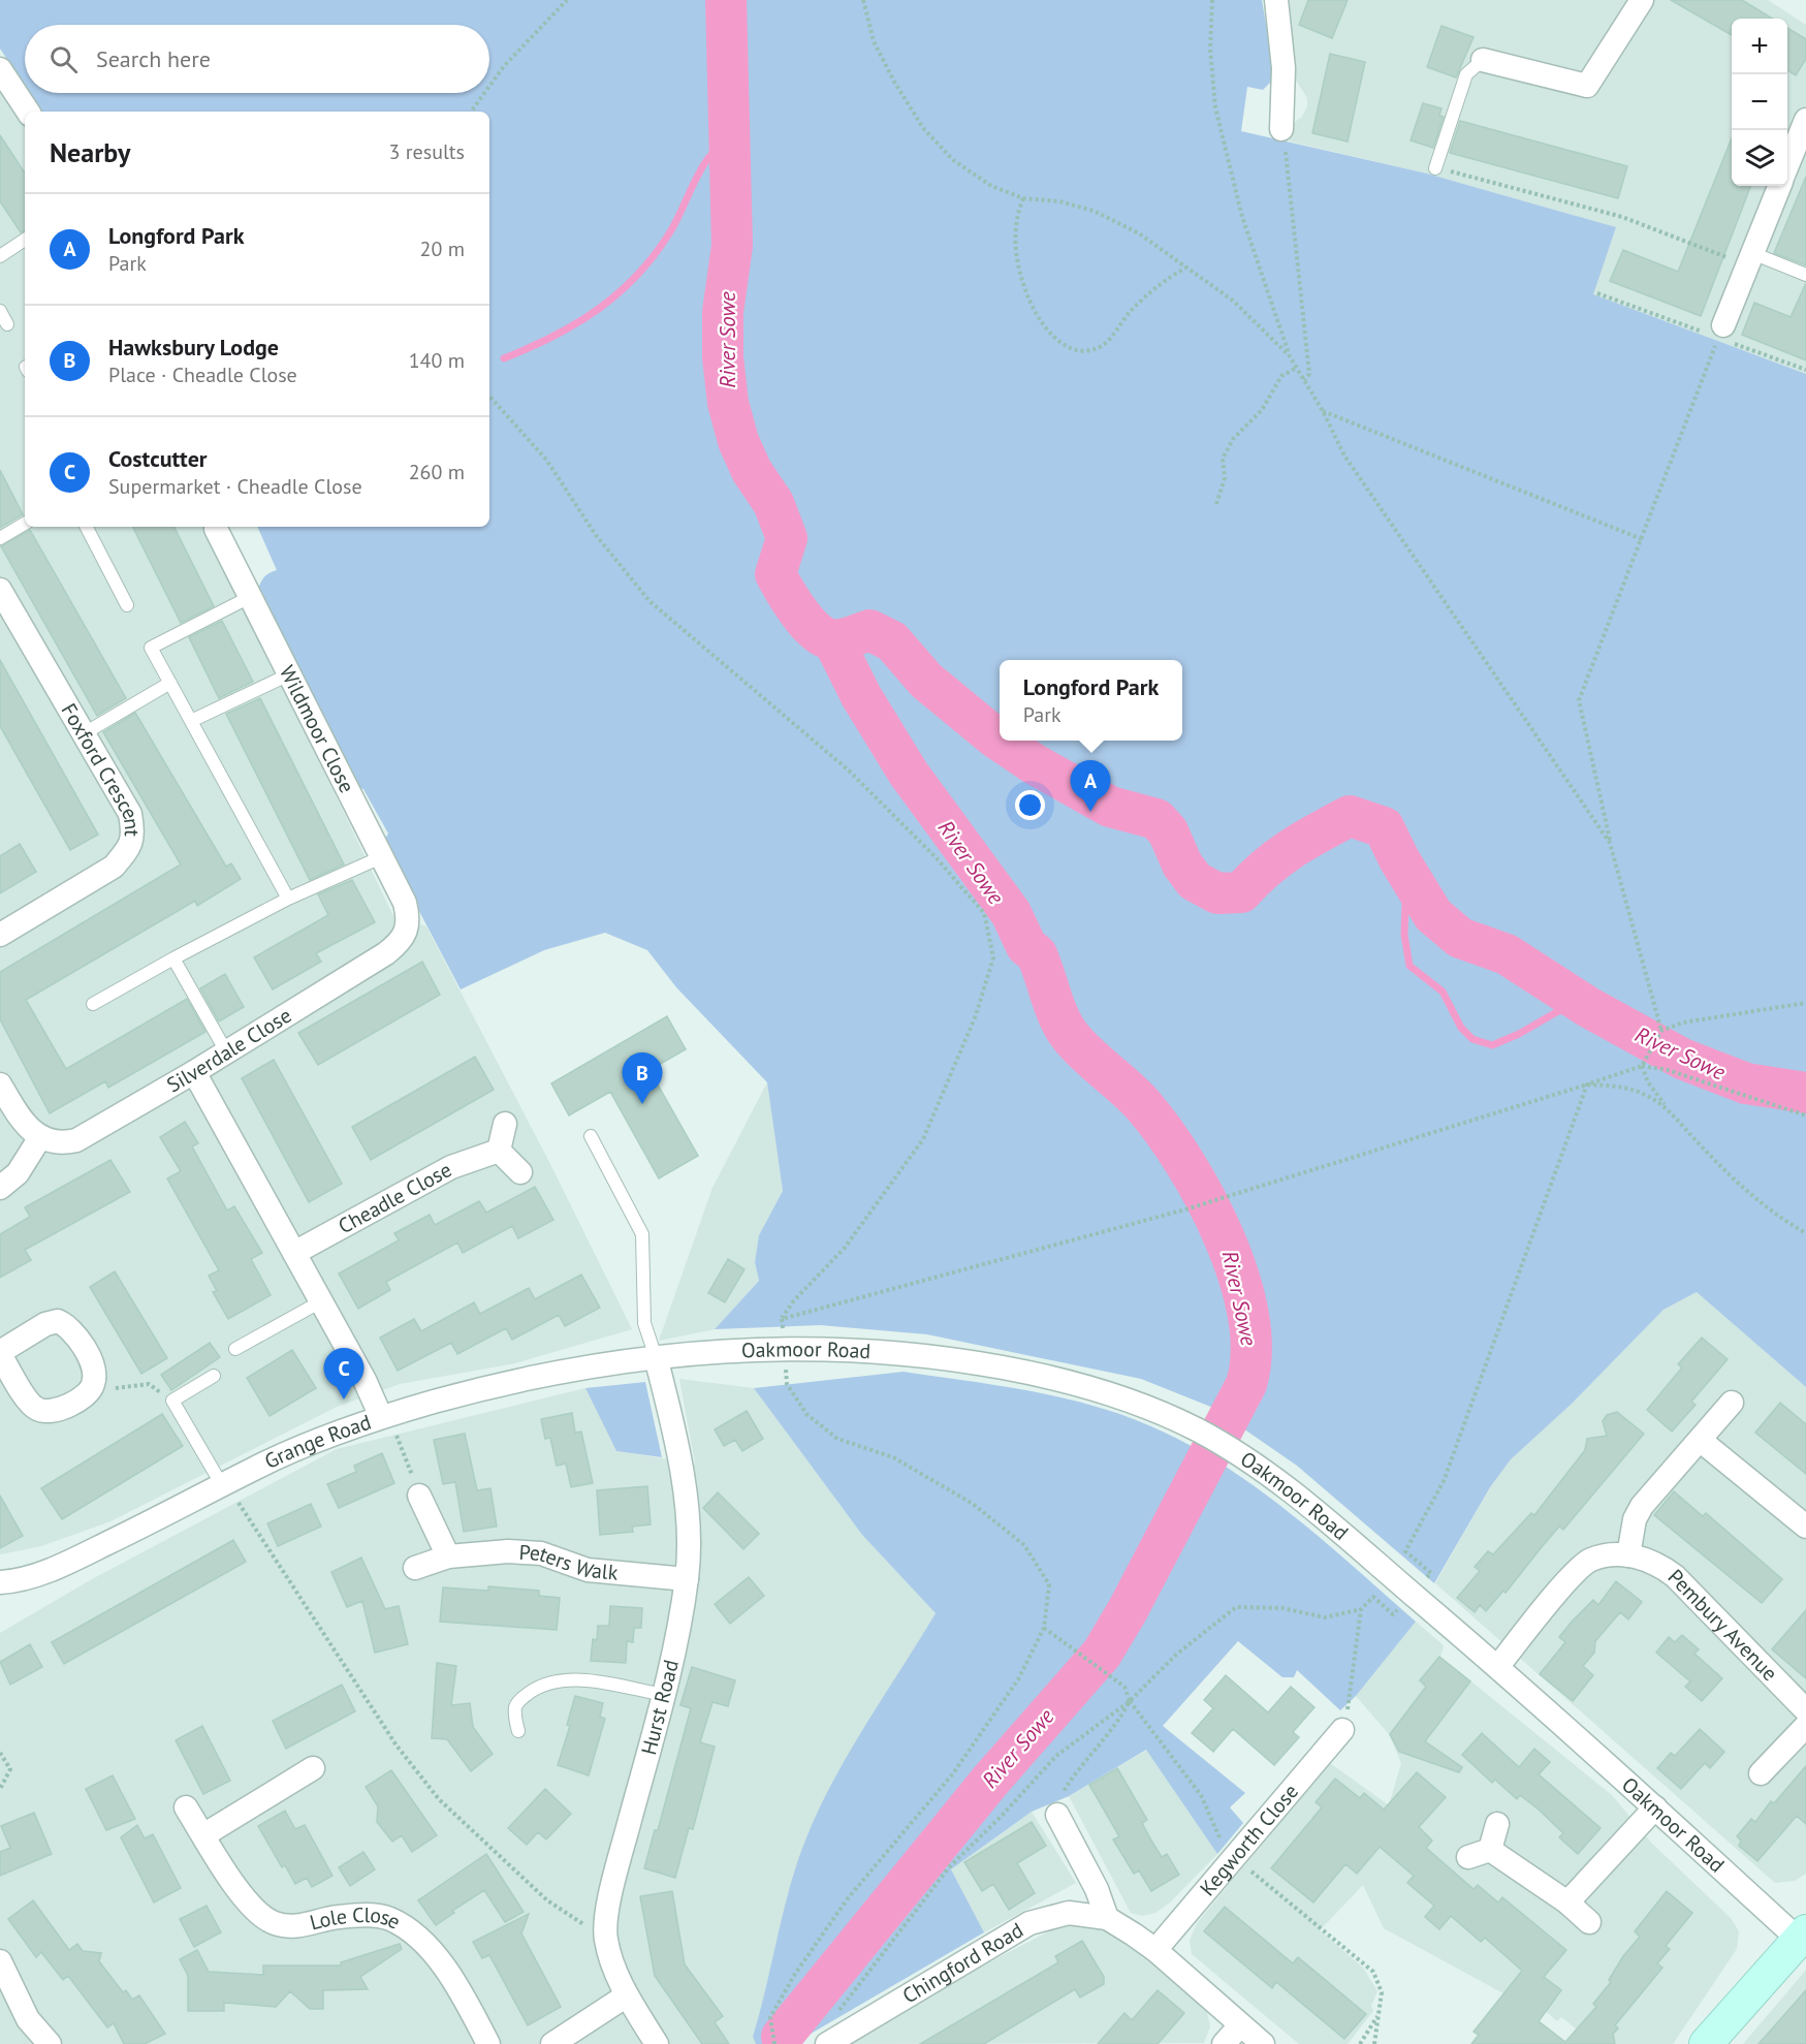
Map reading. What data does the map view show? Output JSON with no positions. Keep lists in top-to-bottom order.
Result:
{
  "streets": {
    "street": [
      "Wildmoor Close",
      "Foxford Crescent",
      "Silverdale Close",
      "Cheadle Close",
      "Oakmoor Road",
      "Grange Road",
      "Peters Walk",
      "Pembury Avenue",
      "Hurst Road",
      "Kegworth Close",
      "Lole Close",
      "Chingford Road"
    ]
  },
  "crossings": [
    ["Wildmoor Close", "Silverdale Close"],
    ["Oakmoor Road", "Grange Road"],
    ["Oakmoor Road", "Pembury Avenue"],
    ["Oakmoor Road", "Hurst Road"],
    ["Grange Road", "Hurst Road"],
    ["Peters Walk", "Hurst Road"],
    ["Kegworth Close", "Chingford Road"]
  ],
  "water": ["River Sowe"],
  "page": {
    "map_buttons": ["+", "−"],
    "search": "Search here",
    "heading": ["Nearby", "3 results"],
    "list": [
      {
        "mark": "A",
        "name": "Longford Park",
        "note": "Park",
        "value": "20 m"
      },
      {
        "mark": "B",
        "name": "Hawksbury Lodge",
        "note": "Place · Cheadle Close",
        "value": "140 m"
      },
      {
        "mark": "C",
        "name": "Costcutter",
        "note": "Supermarket · Cheadle Close",
        "value": "260 m"
      }
    ],
    "popup": ["Longford Park", "Park"],
    "pins": ["A", "B", "C"]
  }
}
